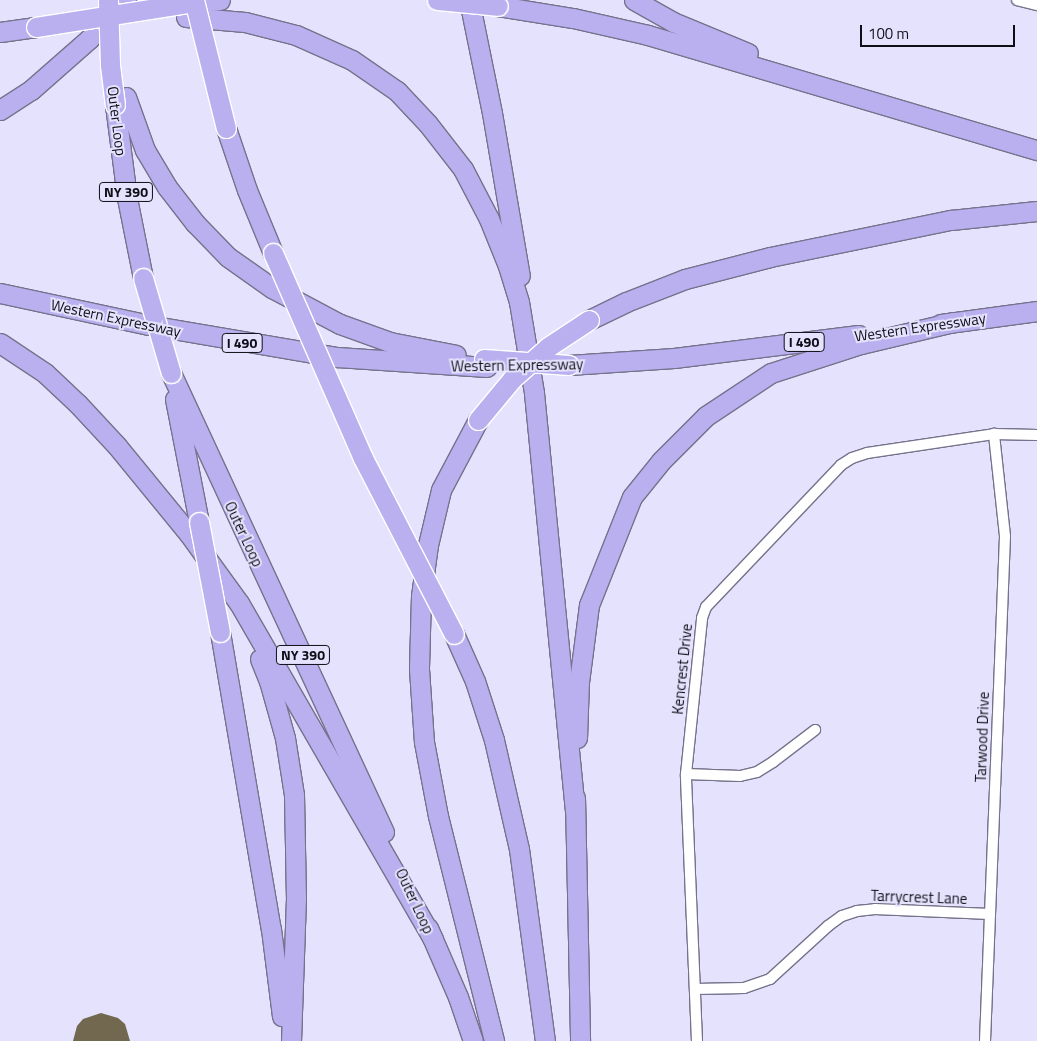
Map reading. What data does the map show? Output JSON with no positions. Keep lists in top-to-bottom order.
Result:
{
  "streets": {
    "highway": [
      "Outer Loop",
      "NY 390",
      "Western Expressway",
      "I 490"
    ],
    "street": ["Kencrest Drive", "Tarwood Drive", "Tarrycrest Lane"]
  },
  "crossings": [
    ["Kencrest Drive", "Tarwood Drive"],
    ["Kencrest Drive", "Tarrycrest Lane"],
    ["Tarwood Drive", "Tarrycrest Lane"]
  ],
  "scale_bar": "100 m"
}
